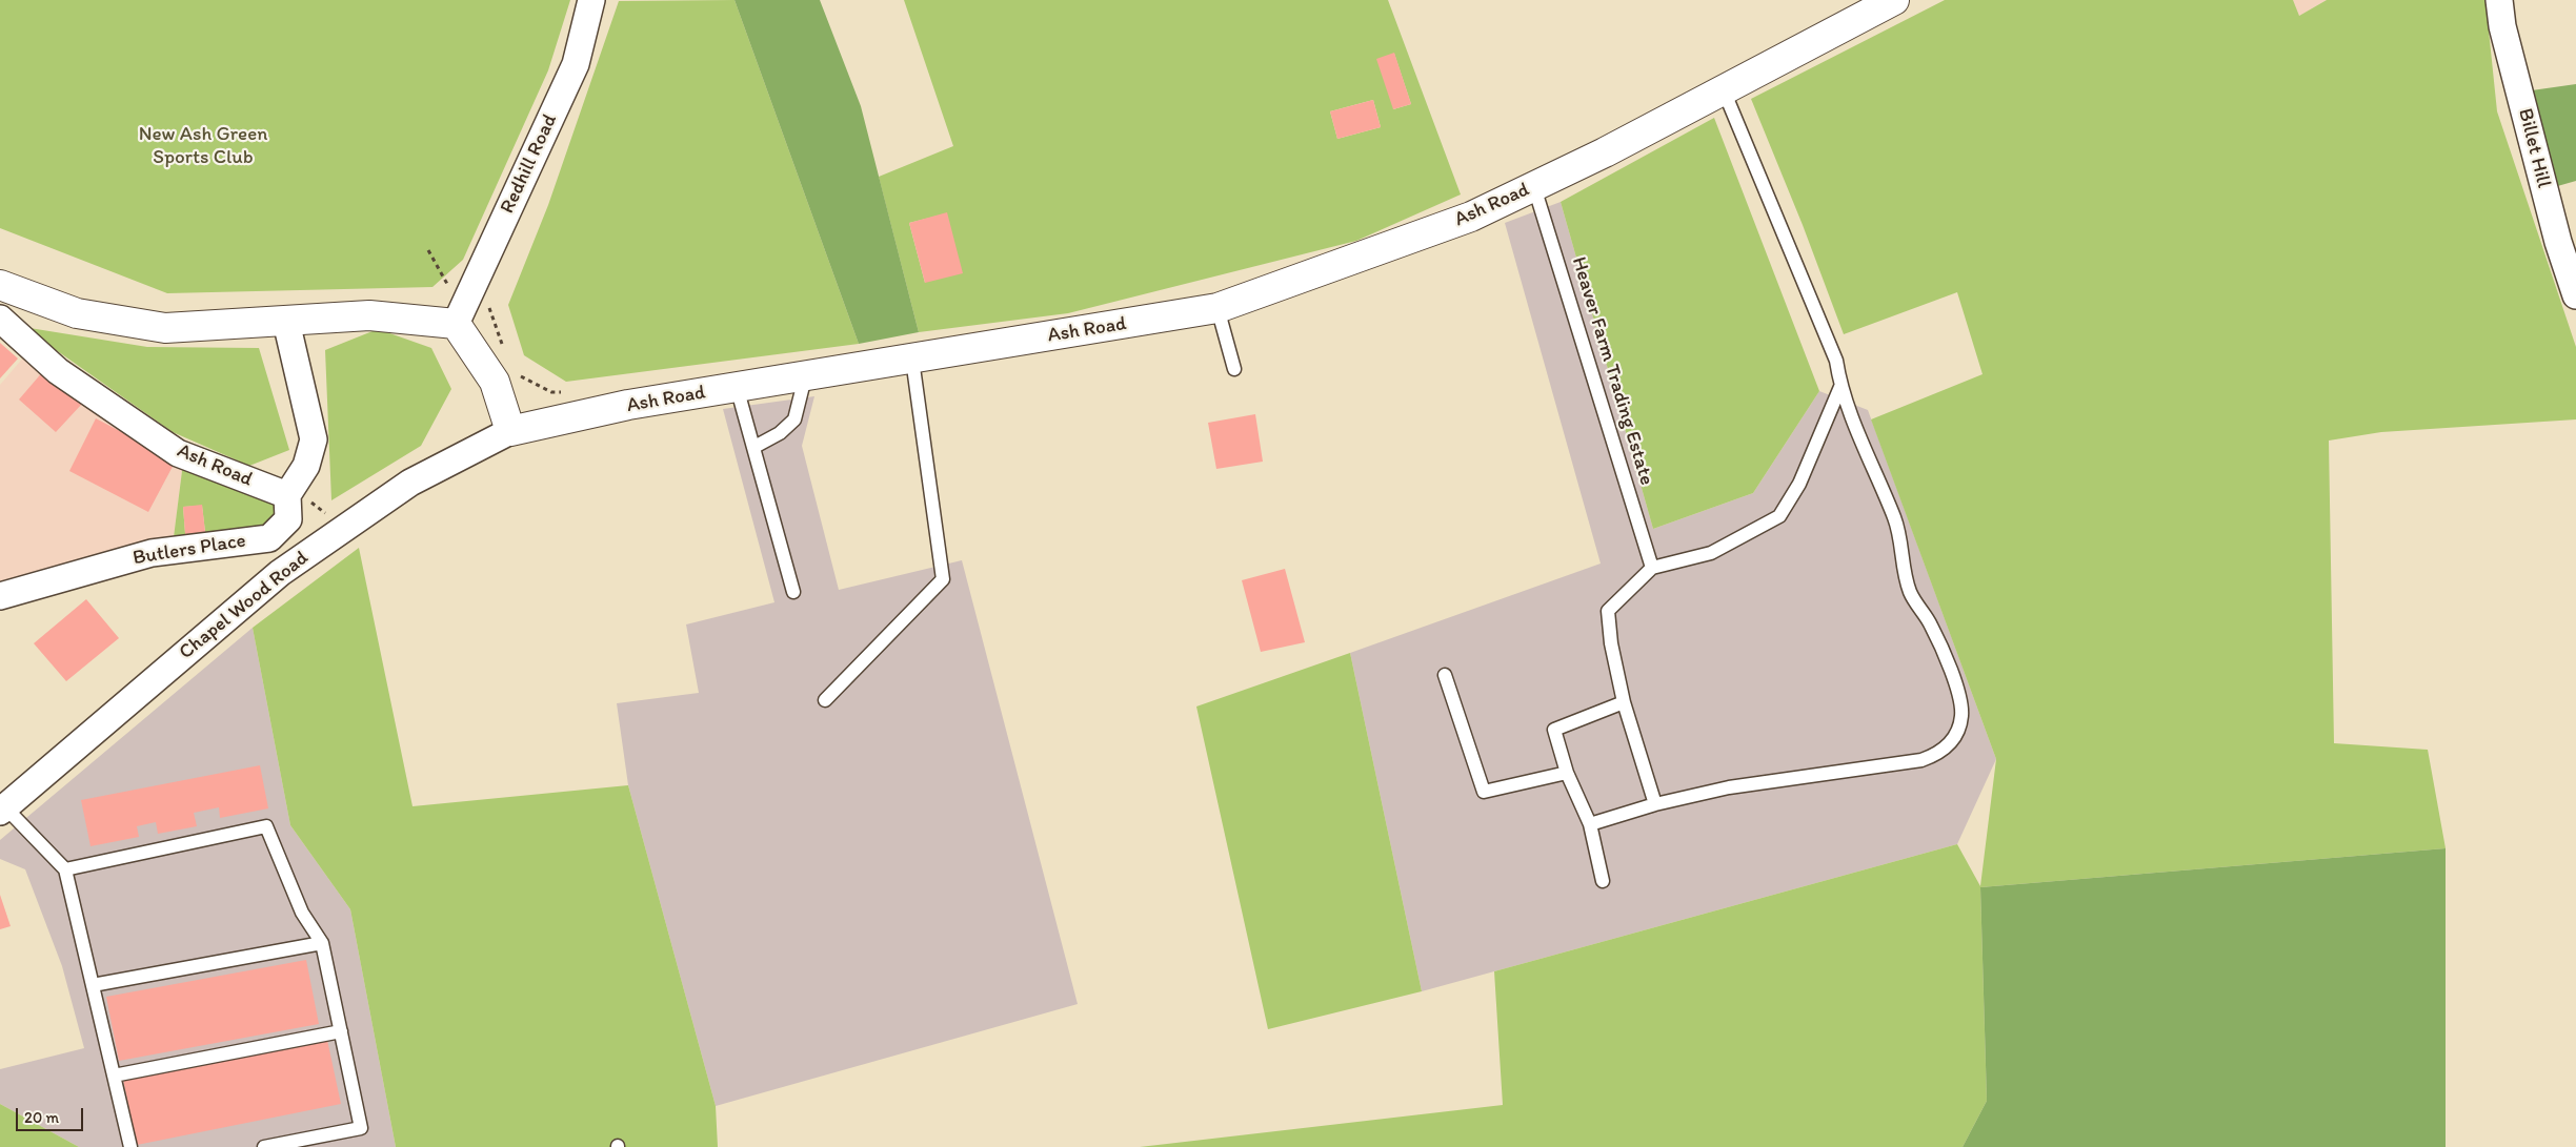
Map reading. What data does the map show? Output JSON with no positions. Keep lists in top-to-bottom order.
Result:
{
  "streets": {
    "street": [
      "Billet Hill",
      "Redhill Road",
      "Ash Road",
      "Butlers Place",
      "Chapel Wood Road"
    ],
    "lane": ["Heaver Farm Trading Estate"]
  },
  "crossings": [
    ["Ash Road", "Heaver Farm Trading Estate"],
    ["Ash Road", "Butlers Place"],
    ["Ash Road", "Chapel Wood Road"]
  ],
  "parks": ["New Ash Green Sports Club"],
  "scale_bar": "20 m"
}
